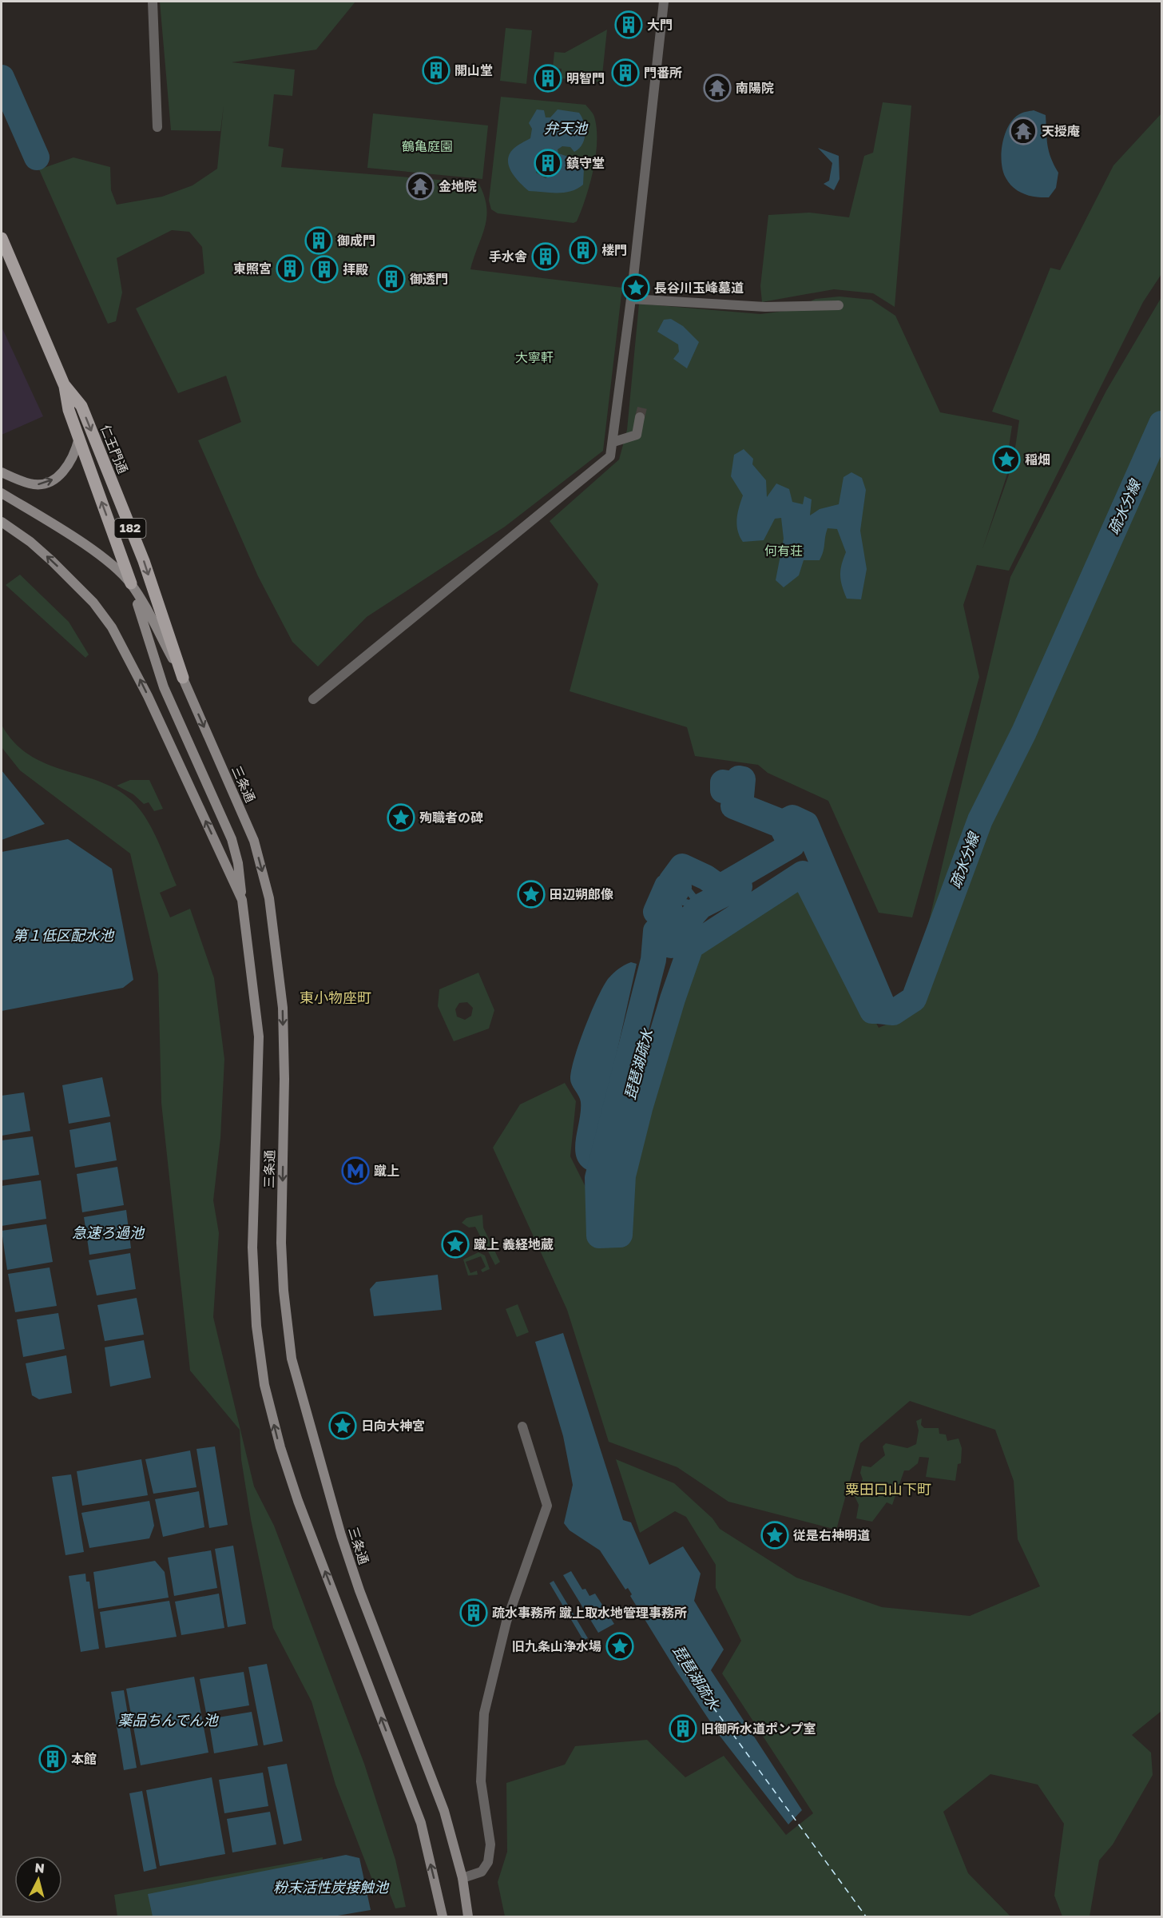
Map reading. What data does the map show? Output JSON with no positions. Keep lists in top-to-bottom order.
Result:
{
  "streets": {
    "main road": ["仁王門通", "182", "三条通"]
  },
  "crossings": [
    ["仁王門通", "182"],
    ["仁王門通", "三条通"],
    ["182", "三条通"]
  ],
  "districts": ["東小物座町", "粟田口山下町"],
  "water": [
    "弁天池",
    "疏水分線",
    "第１低区配水池",
    "琵琶湖疏水",
    "急速ろ過池",
    "薬品ちんでん池",
    "粉末活性炭接触池"
  ],
  "parks": ["鶴亀庭園", "大寧軒", "何有荘"],
  "places": {
    "building": [
      "大門",
      "開山堂",
      "門番所",
      "明智門",
      "鎮守堂",
      "御成門",
      "楼門",
      "手水舎",
      "東照宮",
      "拝殿",
      "御透門",
      "疏水事務所 蹴上取水地管理事務所",
      "旧御所水道ポンプ室",
      "本館"
    ],
    "temple": ["南陽院", "天授庵", "金地院"],
    "place": [
      "長谷川玉峰墓道",
      "稲畑",
      "殉職者の碑",
      "田辺朔郎像",
      "蹴上 義経地蔵",
      "日向大神宮",
      "従是右神明道",
      "旧九条山浄水場"
    ],
    "metro station": ["蹴上"]
  },
  "north": "top"
}
